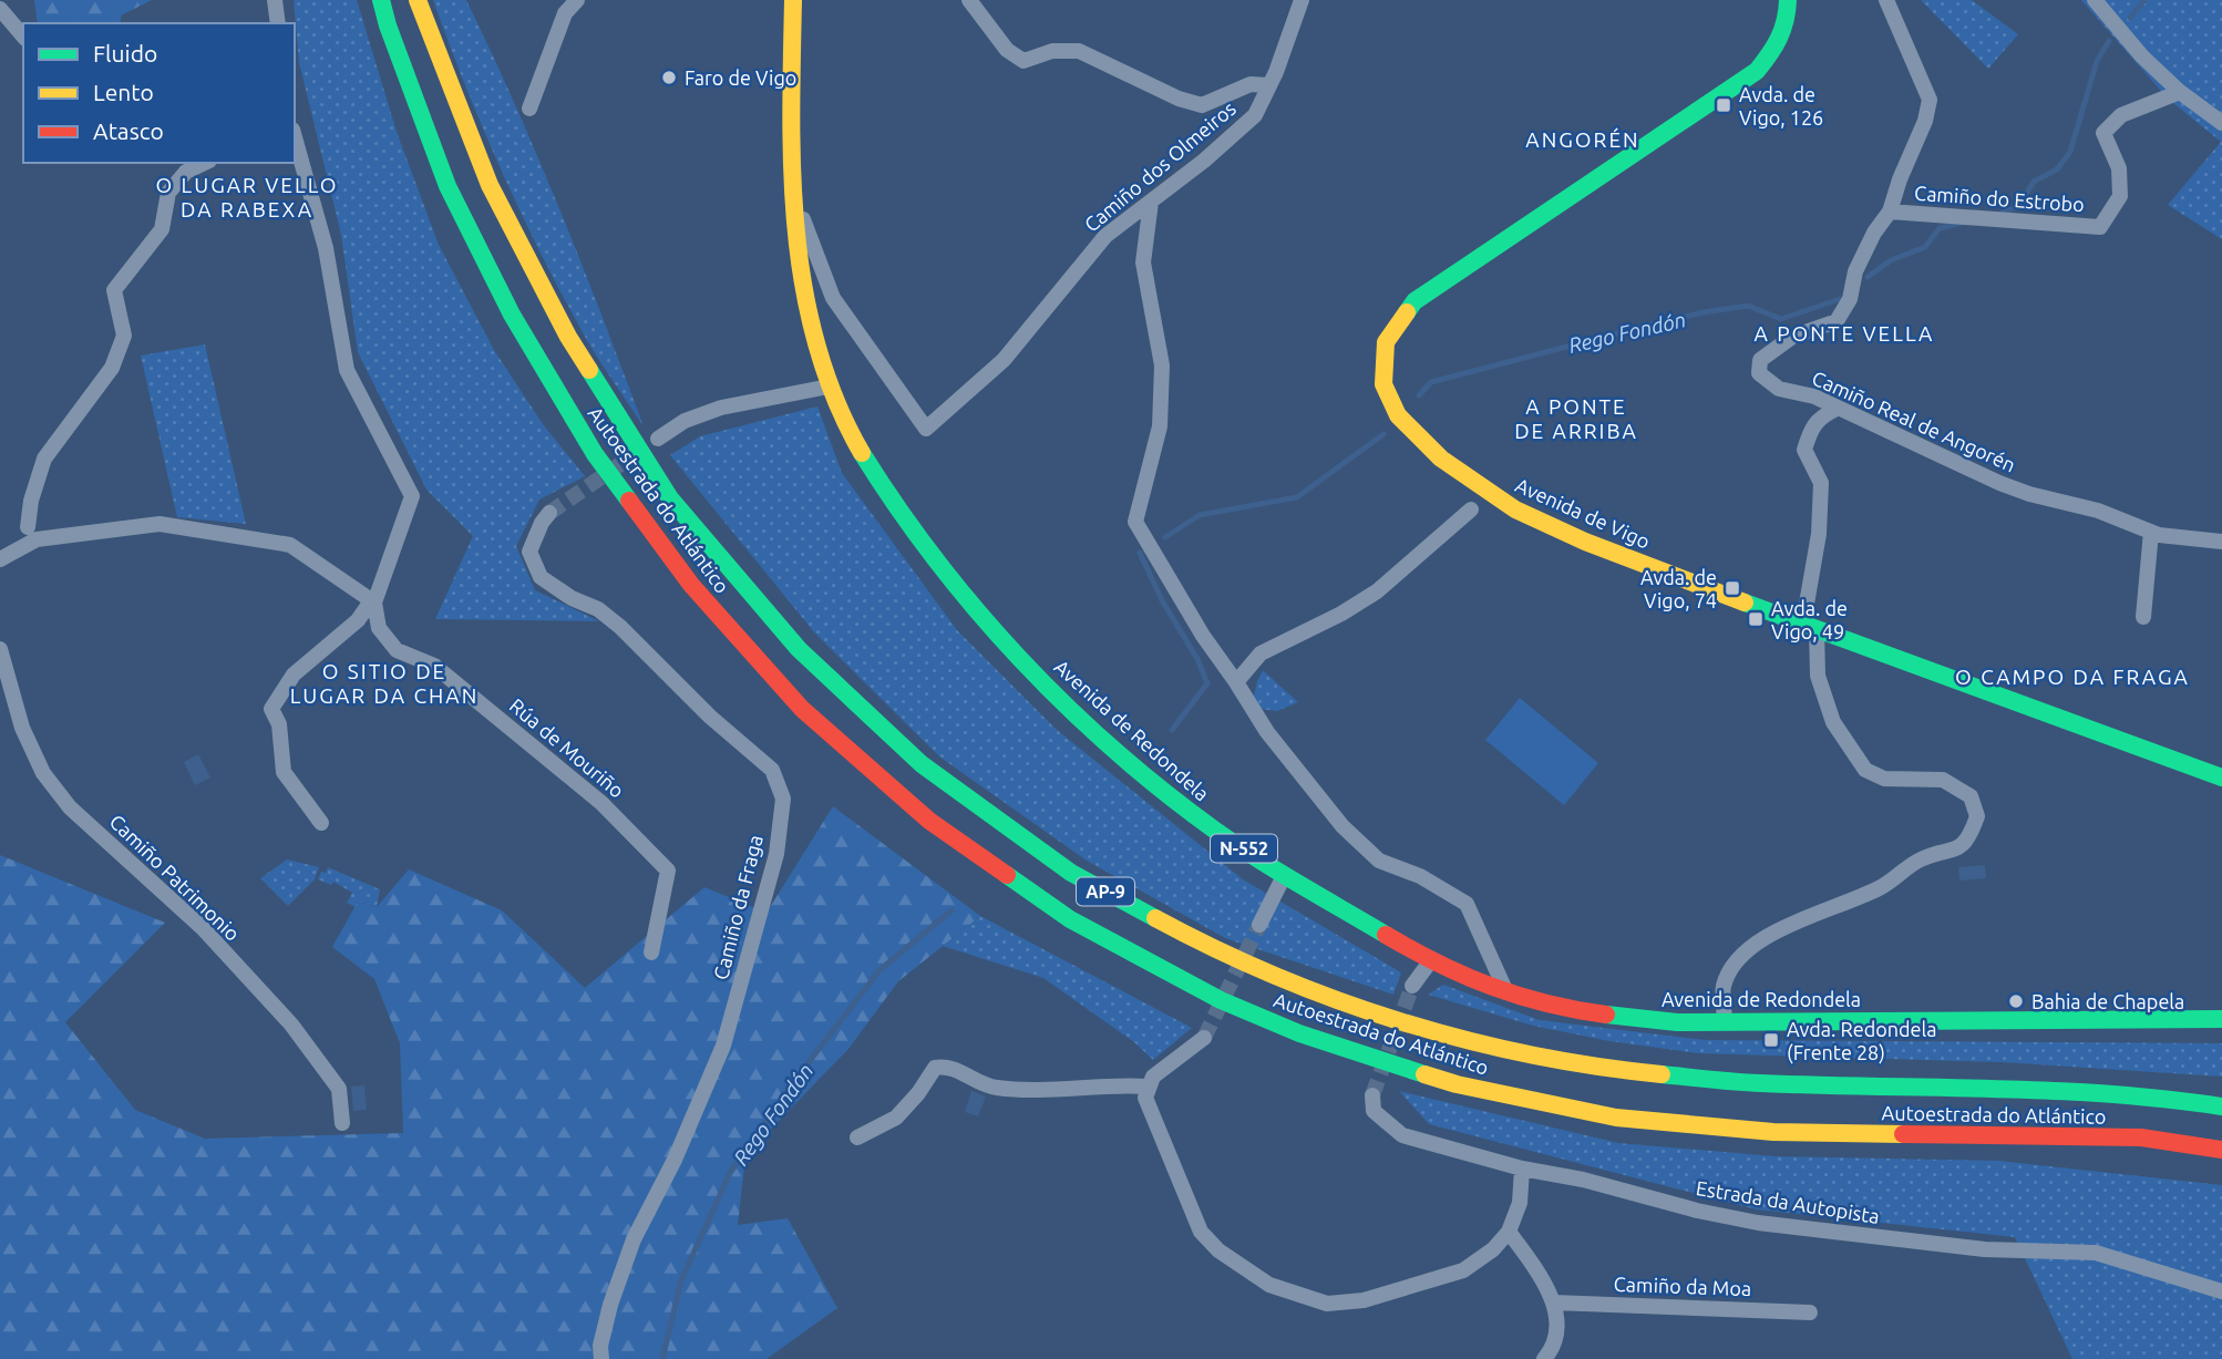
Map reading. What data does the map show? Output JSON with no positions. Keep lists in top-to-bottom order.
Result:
{
  "streets": {
    "main road": [
      "Autoestrada do Atlántico",
      "Avenida de Vigo",
      "Avenida de Redondela",
      "N-552",
      "AP-9"
    ],
    "street": [
      "Camiño dos Olmeiros",
      "Camiño do Estrobo",
      "Camiño Real de Angorén",
      "Rúa de Mouriño",
      "Camiño Patrimonio",
      "Camiño da Fraga",
      "Estrada da Autopista",
      "Camiño da Moa"
    ]
  },
  "crossings": [
    ["Camiño dos Olmeiros", "Avenida de Redondela"],
    ["Camiño do Estrobo", "Camiño Real de Angorén"]
  ],
  "districts": [
    "ANGORÉN",
    "O LUGAR VELLO DA RABEXA",
    "A PONTE VELLA",
    "A PONTE DE ARRIBA",
    "O SITIO DE LUGAR DA CHAN",
    "O CAMPO DA FRAGA"
  ],
  "water": ["Rego Fondón"],
  "places": {
    "other": ["Faro de Vigo", "Bahia de Chapela"],
    "transit": [
      "Avda. de Vigo, 126",
      "Avda. de Vigo, 74",
      "Avda. de Vigo, 49",
      "Avda. Redondela (Frente 28)"
    ]
  },
  "legend": ["Fluido", "Lento", "Atasco"]
}
